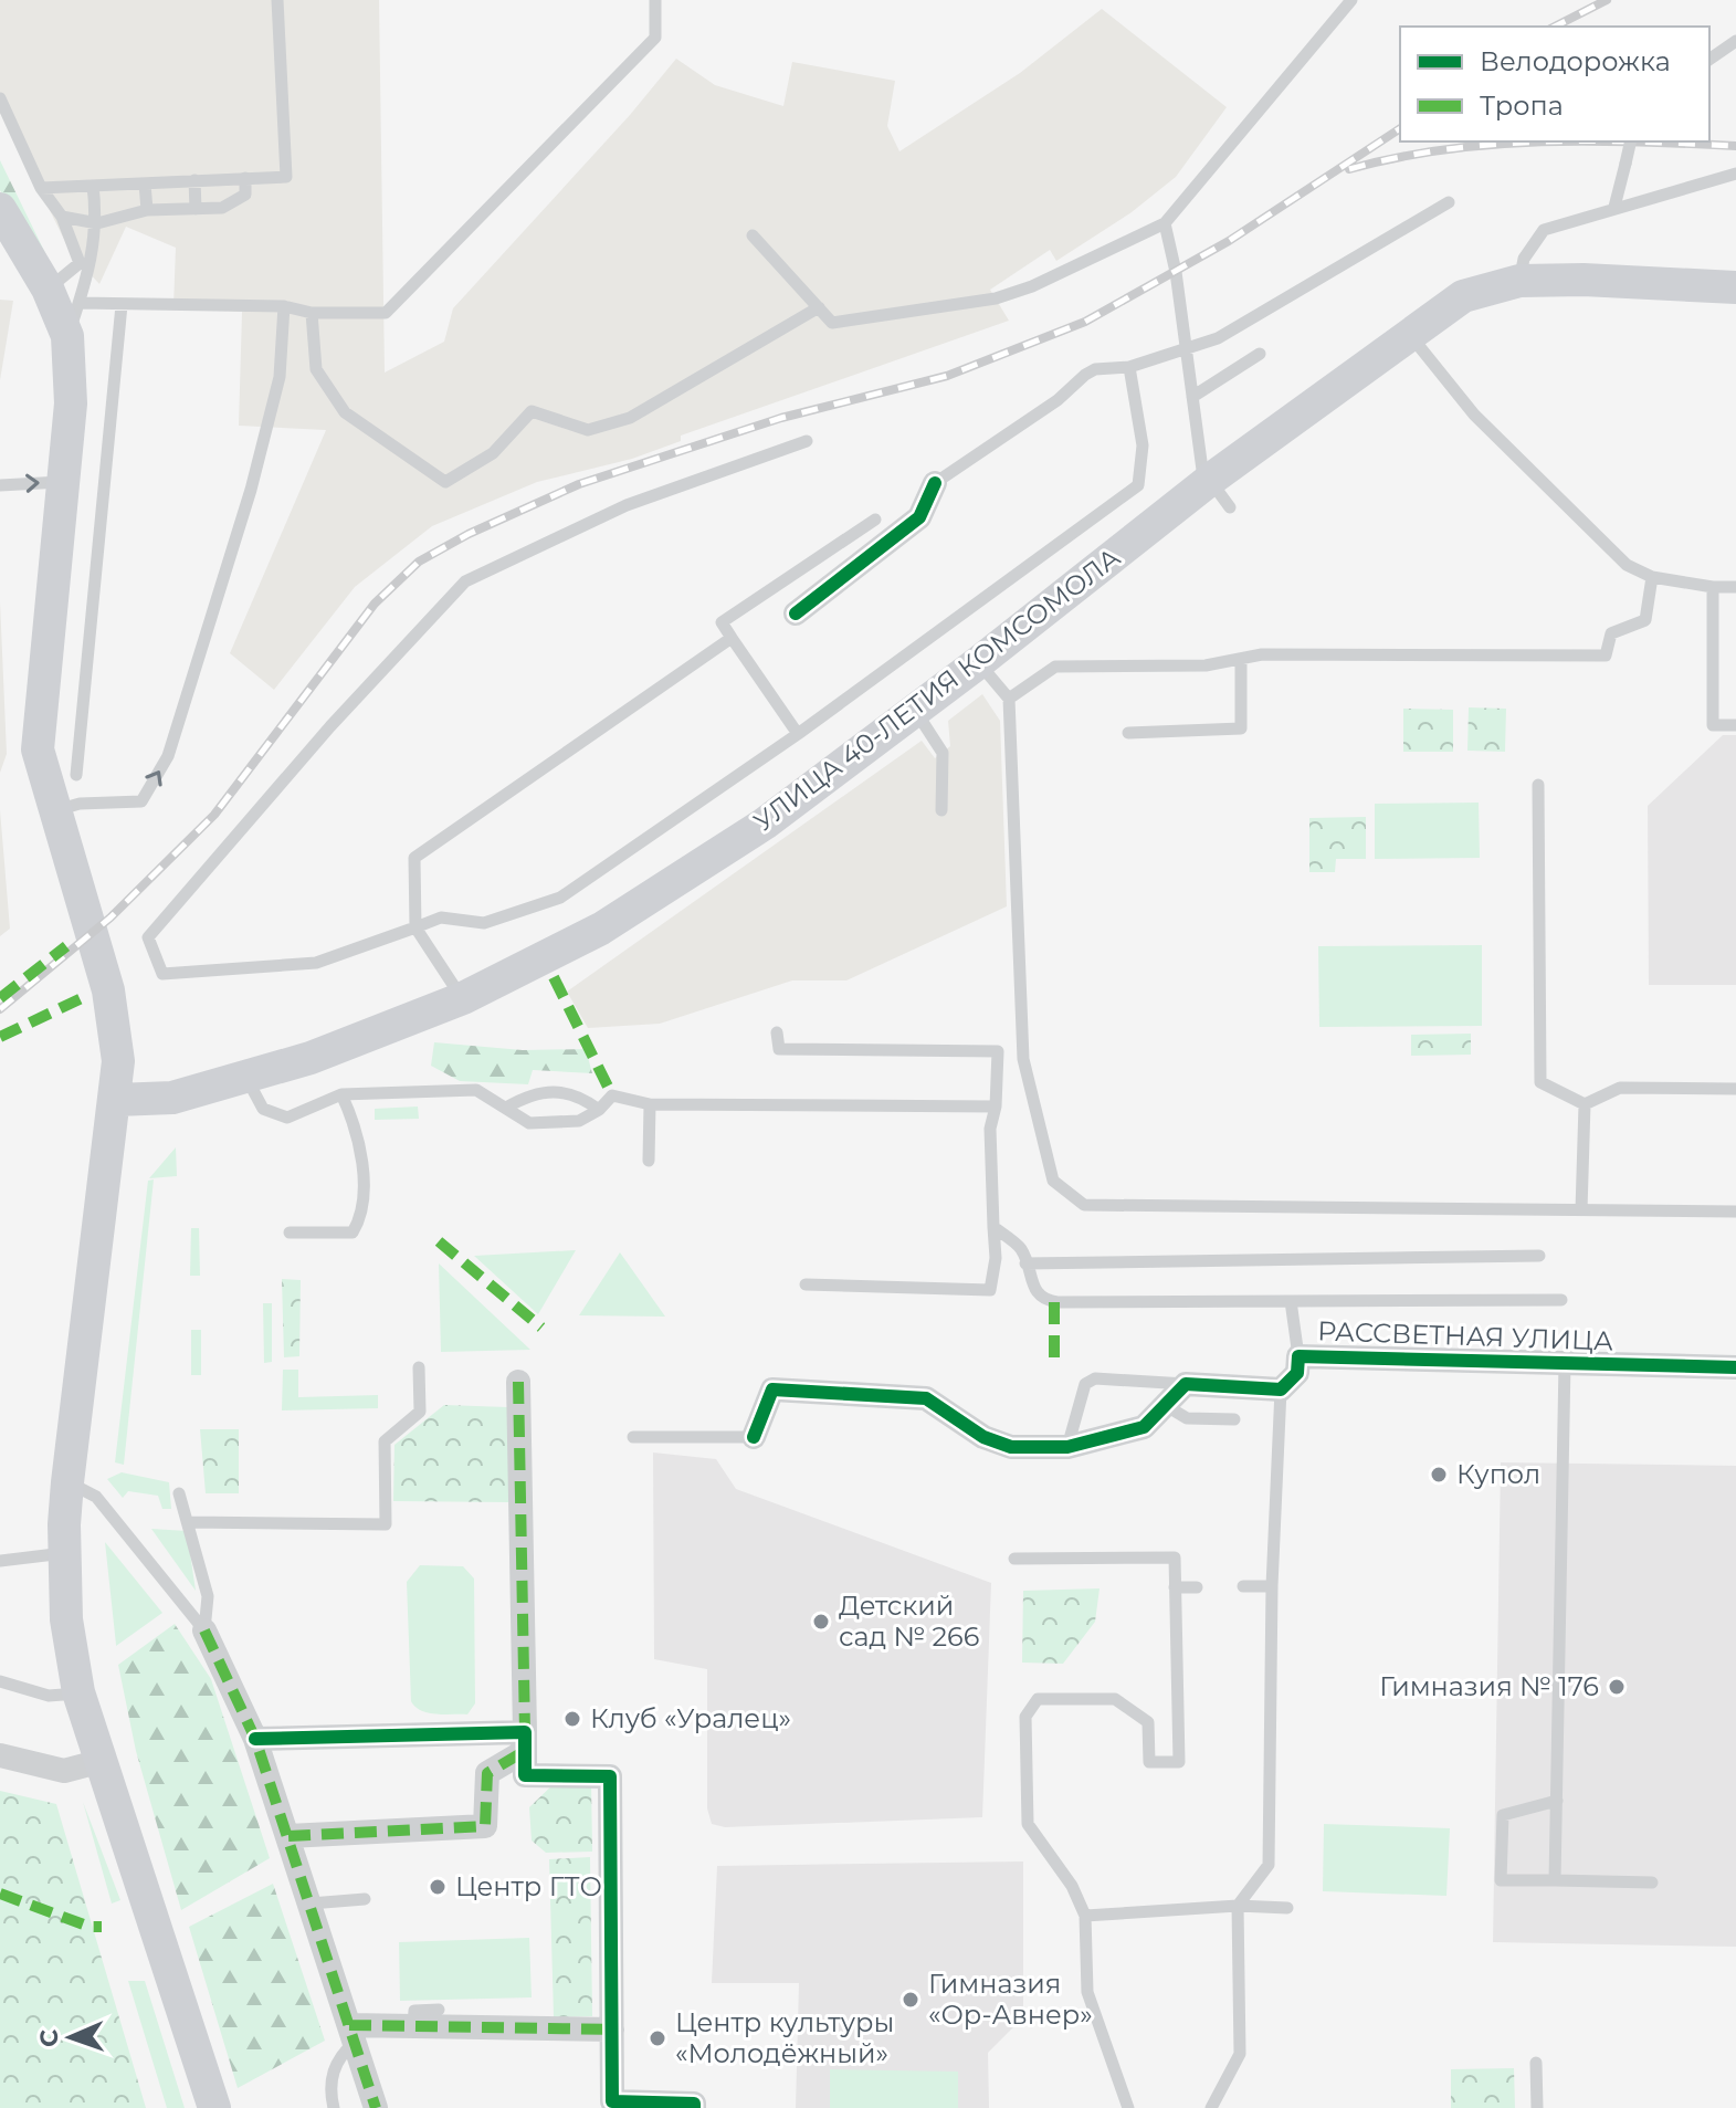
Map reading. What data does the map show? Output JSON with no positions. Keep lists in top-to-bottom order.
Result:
{
  "streets": {
    "main road": ["УЛИЦА 40-ЛЕТИЯ КОМСОМОЛА"],
    "street": ["РАССВЕТНАЯ УЛИЦА"]
  },
  "places": [
    "Купол",
    "Детский сад № 266",
    "Гимназия № 176",
    "Клуб «Уралец»",
    "Центр ГТО",
    "Гимназия «Ор-Авнер»",
    "Центр культуры «Молодёжный»"
  ],
  "legend": ["Велодорожка", "Тропа"],
  "north": "left"
}
